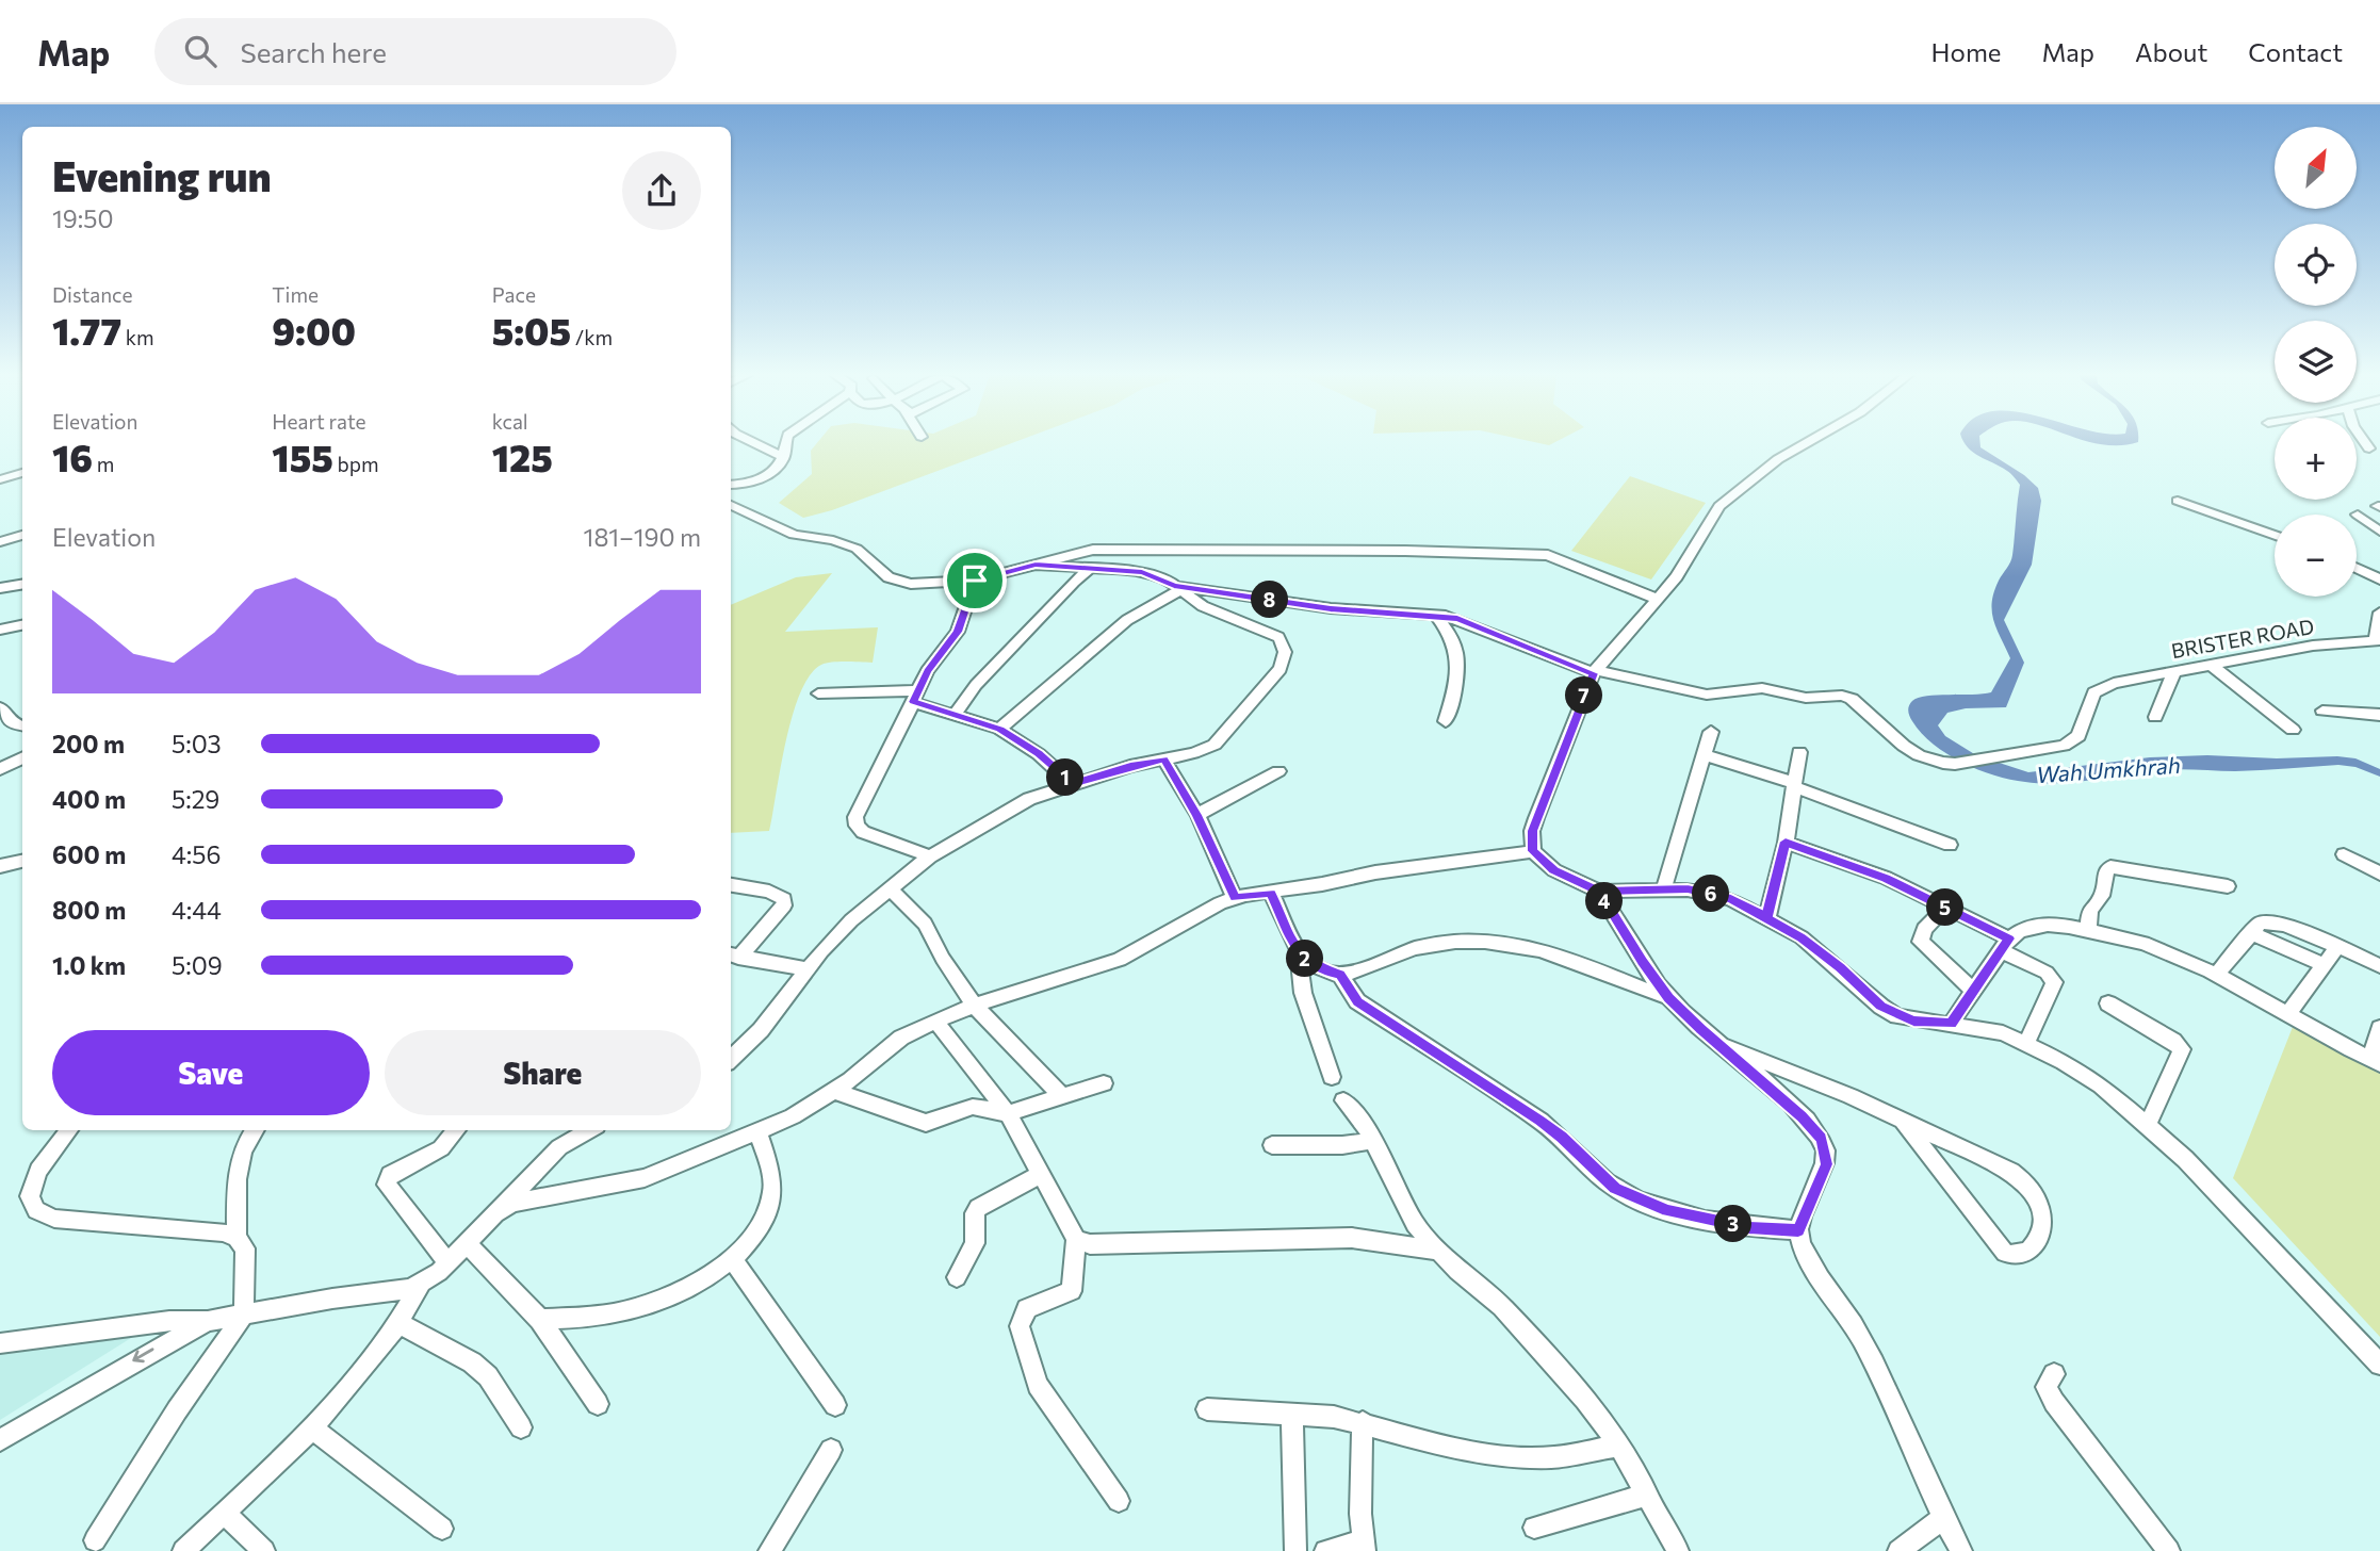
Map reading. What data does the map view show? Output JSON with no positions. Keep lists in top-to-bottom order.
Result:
{
  "streets": {
    "street": ["BRISTER ROAD"]
  },
  "water": ["Wah Umkhrah"],
  "north": "top right",
  "page": {
    "header": "Map",
    "search": "Search here",
    "nav": [
      "Home",
      "Map",
      "About",
      "Contact"
    ],
    "map_buttons": ["+", "−"],
    "heading": ["Evening run", "19:50"],
    "stats": [
      ["Distance", "1.77 km"],
      ["Time", "9:00"],
      ["Pace", "5:05 /km"],
      ["Elevation", "16 m"],
      ["Heart rate", "155 bpm"],
      ["kcal", "125"]
    ],
    "chart": ["Elevation", "181–190 m"],
    "pins": [
      "8",
      "7",
      "1",
      "6",
      "4",
      "5",
      "2",
      "3"
    ],
    "list": [
      {
        "name": "200 m",
        "note": "5:03"
      },
      {
        "name": "400 m",
        "note": "5:29"
      },
      {
        "name": "600 m",
        "note": "4:56"
      },
      {
        "name": "800 m",
        "note": "4:44"
      },
      {
        "name": "1.0 km",
        "note": "5:09"
      }
    ],
    "buttons": ["Save", "Share"]
  }
}
